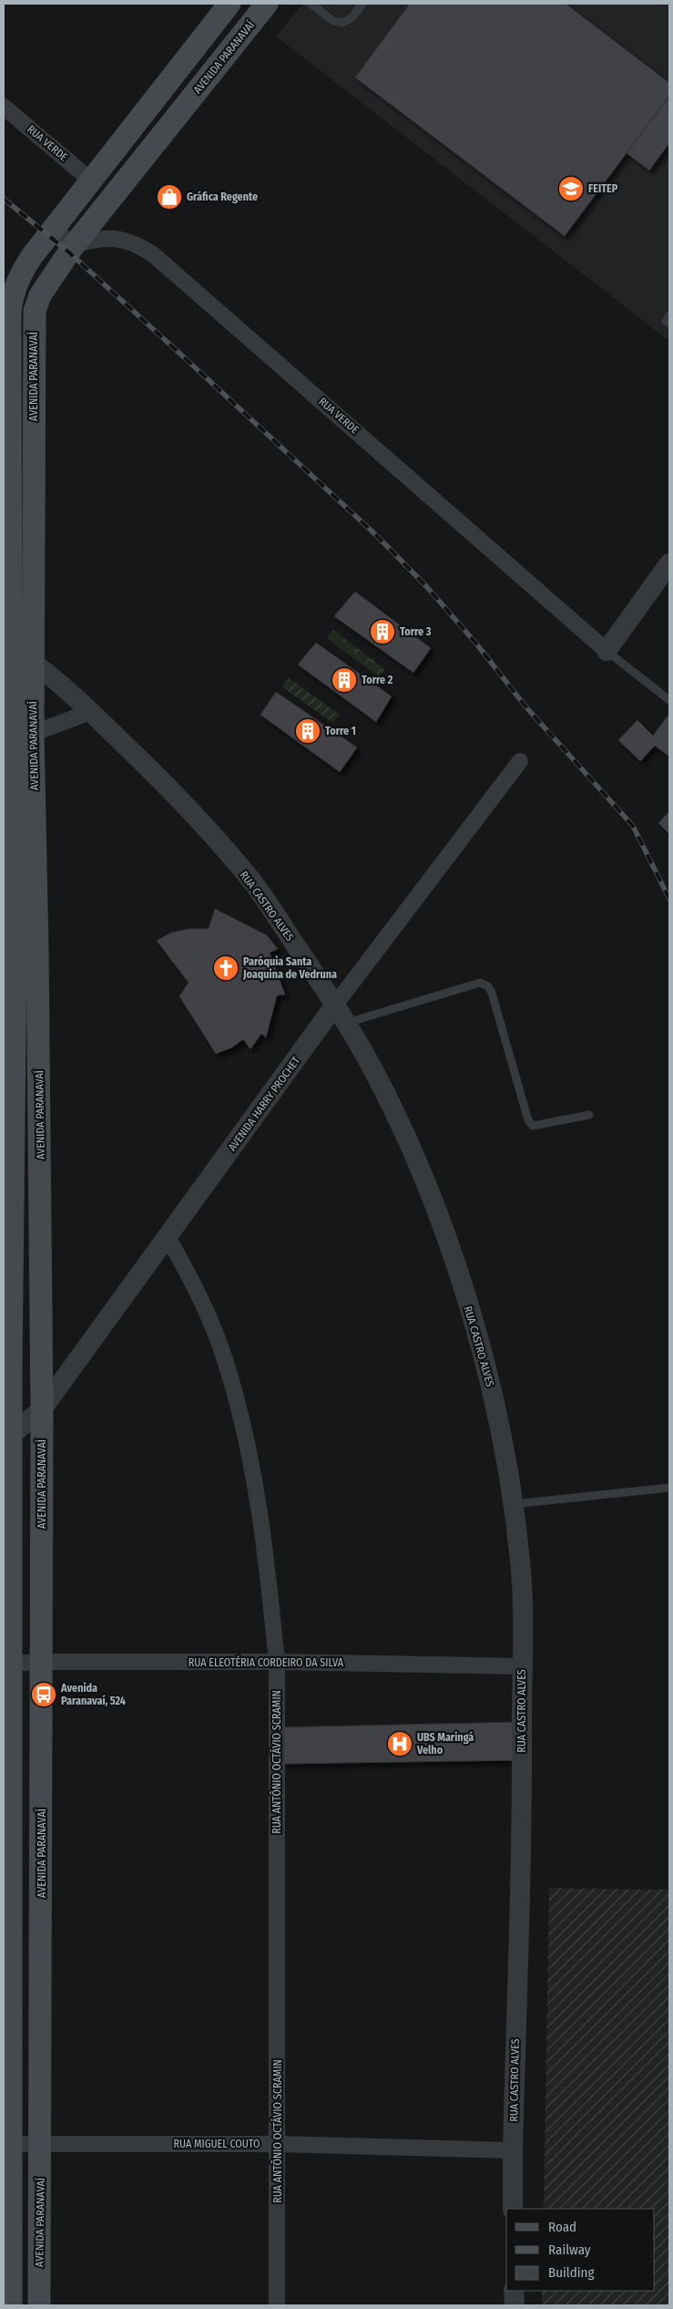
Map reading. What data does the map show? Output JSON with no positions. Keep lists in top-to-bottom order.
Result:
{
  "streets": {
    "main road": ["AVENIDA PARANAVAÍ"],
    "street": [
      "RUA VERDE",
      "RUA CASTRO ALVES",
      "AVENIDA HARRY PROCHET",
      "RUA ELEOTÉRIA CORDEIRO DA SILVA",
      "RUA ANTÔNIO OCTÁVIO SCRAMIN",
      "RUA MIGUEL COUTO"
    ]
  },
  "crossings": [
    ["AVENIDA PARANAVAÍ", "RUA VERDE"],
    ["AVENIDA PARANAVAÍ", "RUA CASTRO ALVES"],
    ["AVENIDA PARANAVAÍ", "AVENIDA HARRY PROCHET"],
    ["AVENIDA PARANAVAÍ", "RUA ELEOTÉRIA CORDEIRO DA SILVA"],
    ["AVENIDA PARANAVAÍ", "RUA MIGUEL COUTO"],
    ["RUA CASTRO ALVES", "AVENIDA HARRY PROCHET"],
    ["RUA CASTRO ALVES", "RUA ELEOTÉRIA CORDEIRO DA SILVA"],
    ["RUA CASTRO ALVES", "RUA MIGUEL COUTO"],
    ["AVENIDA HARRY PROCHET", "RUA ANTÔNIO OCTÁVIO SCRAMIN"],
    ["RUA ELEOTÉRIA CORDEIRO DA SILVA", "RUA ANTÔNIO OCTÁVIO SCRAMIN"],
    ["RUA ANTÔNIO OCTÁVIO SCRAMIN", "RUA MIGUEL COUTO"]
  ],
  "places": {
    "school or university": ["FEITEP"],
    "shop": ["Gráfica Regente"],
    "building": ["Torre 3", "Torre 2", "Torre 1"],
    "church": ["Paróquia Santa Joaquina de Vedruna"],
    "bus stop": ["Avenida Paranavaí, 524"],
    "hospital": ["UBS Maringá Velho"]
  },
  "legend": ["Road", "Railway", "Building"]
}
